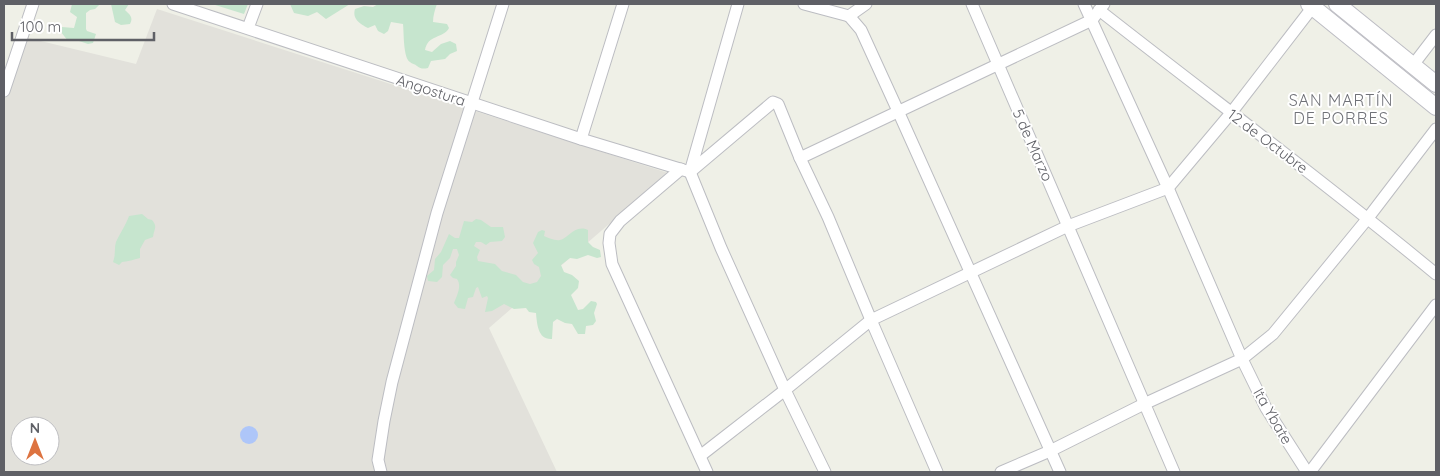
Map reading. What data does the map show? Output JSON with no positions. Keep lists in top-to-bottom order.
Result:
{
  "streets": {
    "street": [
      "Angostura",
      "12 de Octubre",
      "5 de Marzo",
      "Ita Ybate"
    ]
  },
  "districts": ["SAN MARTÍN DE PORRES"],
  "scale_bar": "100 m",
  "north": "top"
}
